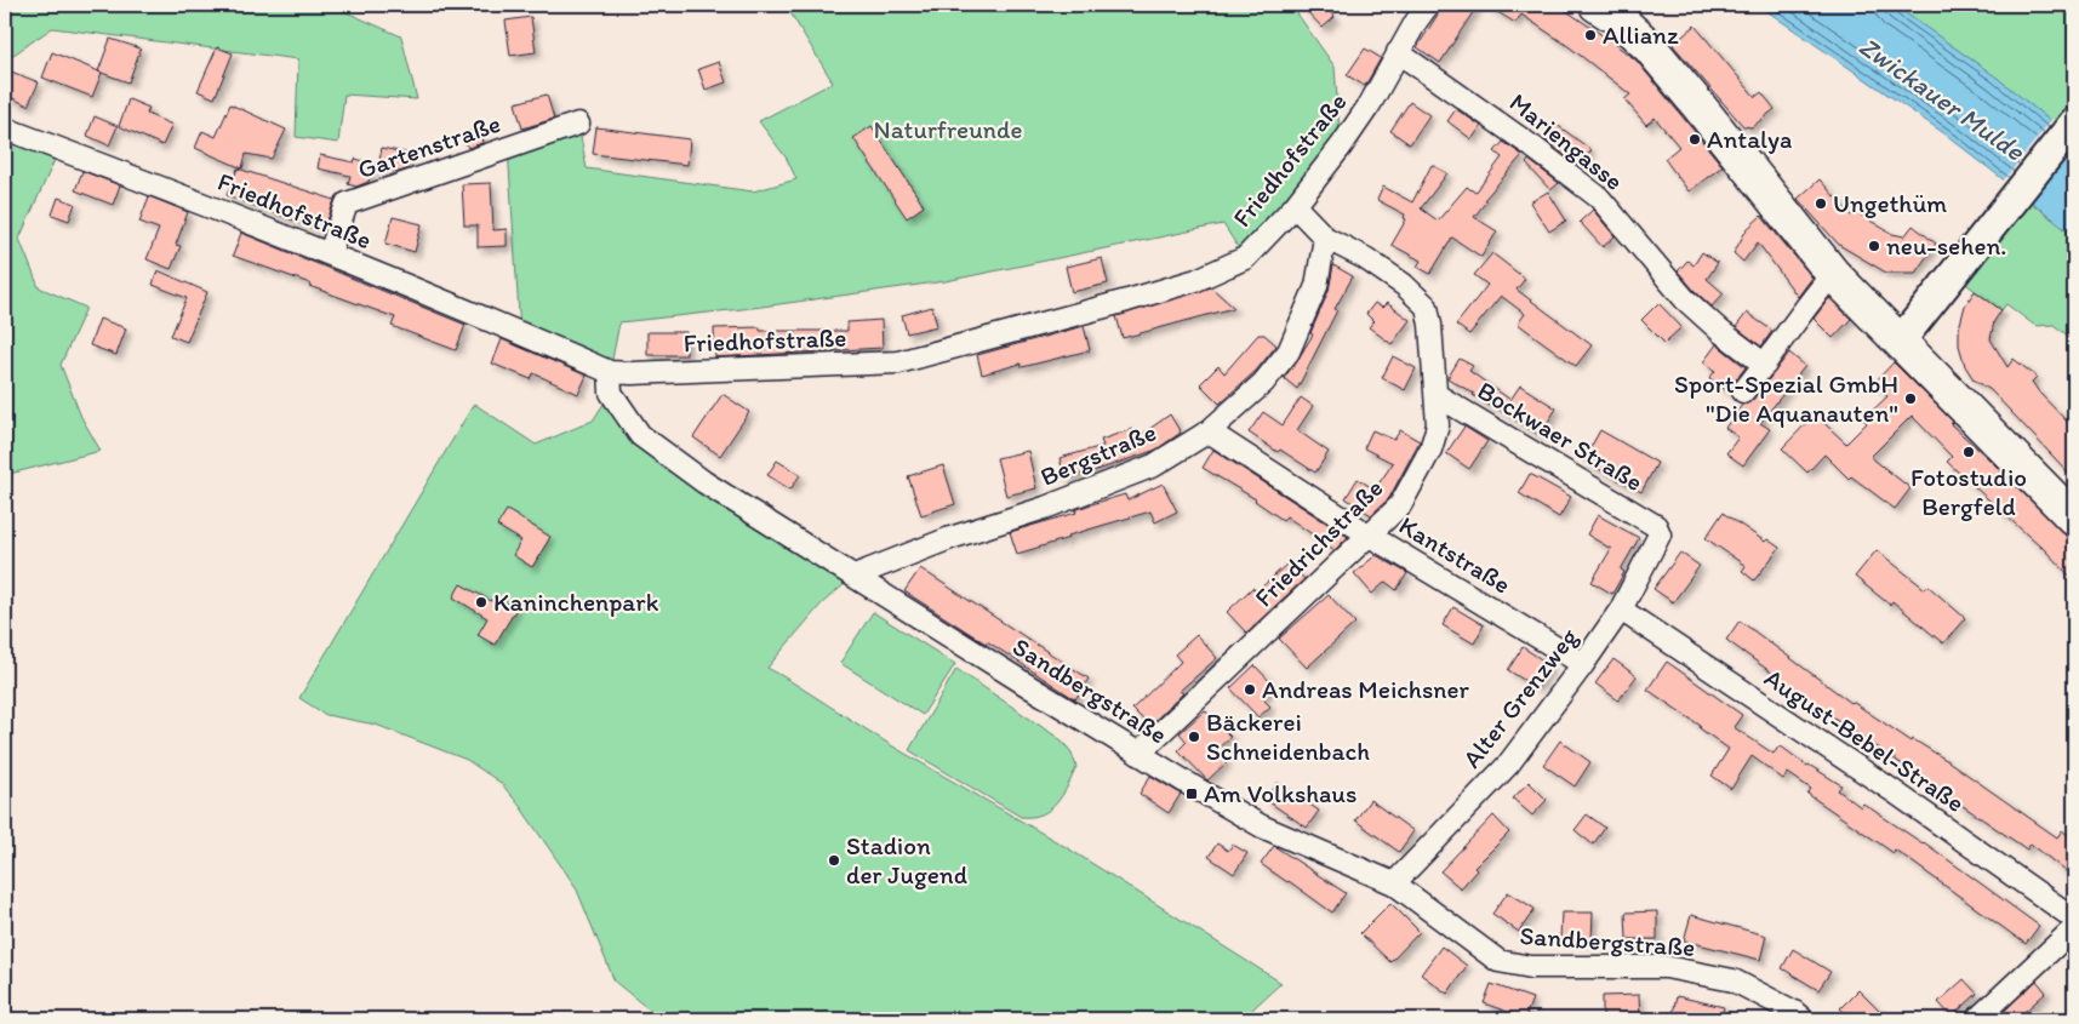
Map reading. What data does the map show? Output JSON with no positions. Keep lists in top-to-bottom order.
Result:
{
  "streets": {
    "street": [
      "Mariengasse",
      "Gartenstraße",
      "Friedhofstraße",
      "Bockwaer Straße",
      "Bergstraße",
      "Friedrichstraße",
      "Kantstraße",
      "Sandbergstraße",
      "Alter Grenzweg",
      "August-Bebel-Straße"
    ]
  },
  "crossings": [
    ["Mariengasse", "Friedhofstraße"],
    ["Gartenstraße", "Friedhofstraße"],
    ["Friedhofstraße", "Friedrichstraße"],
    ["Friedhofstraße", "Sandbergstraße"],
    ["Bockwaer Straße", "Friedrichstraße"],
    ["Bockwaer Straße", "Alter Grenzweg"],
    ["Bergstraße", "Friedrichstraße"],
    ["Bergstraße", "Kantstraße"],
    ["Bergstraße", "Sandbergstraße"],
    ["Friedrichstraße", "Kantstraße"],
    ["Friedrichstraße", "Sandbergstraße"],
    ["Kantstraße", "Alter Grenzweg"],
    ["Sandbergstraße", "Alter Grenzweg"],
    ["Alter Grenzweg", "August-Bebel-Straße"]
  ],
  "water": ["Zwickauer Mulde"],
  "parks": ["Naturfreunde"],
  "places": {
    "other": [
      "Allianz",
      "Antalya",
      "Ungethüm",
      "neu-sehen.",
      "Sport-Spezial GmbH \"Die Aquanauten\"",
      "Fotostudio Bergfeld",
      "Kaninchenpark",
      "Andreas Meichsner",
      "Bäckerei Schneidenbach",
      "Stadion der Jugend"
    ],
    "transit": ["Am Volkshaus"]
  }
}
